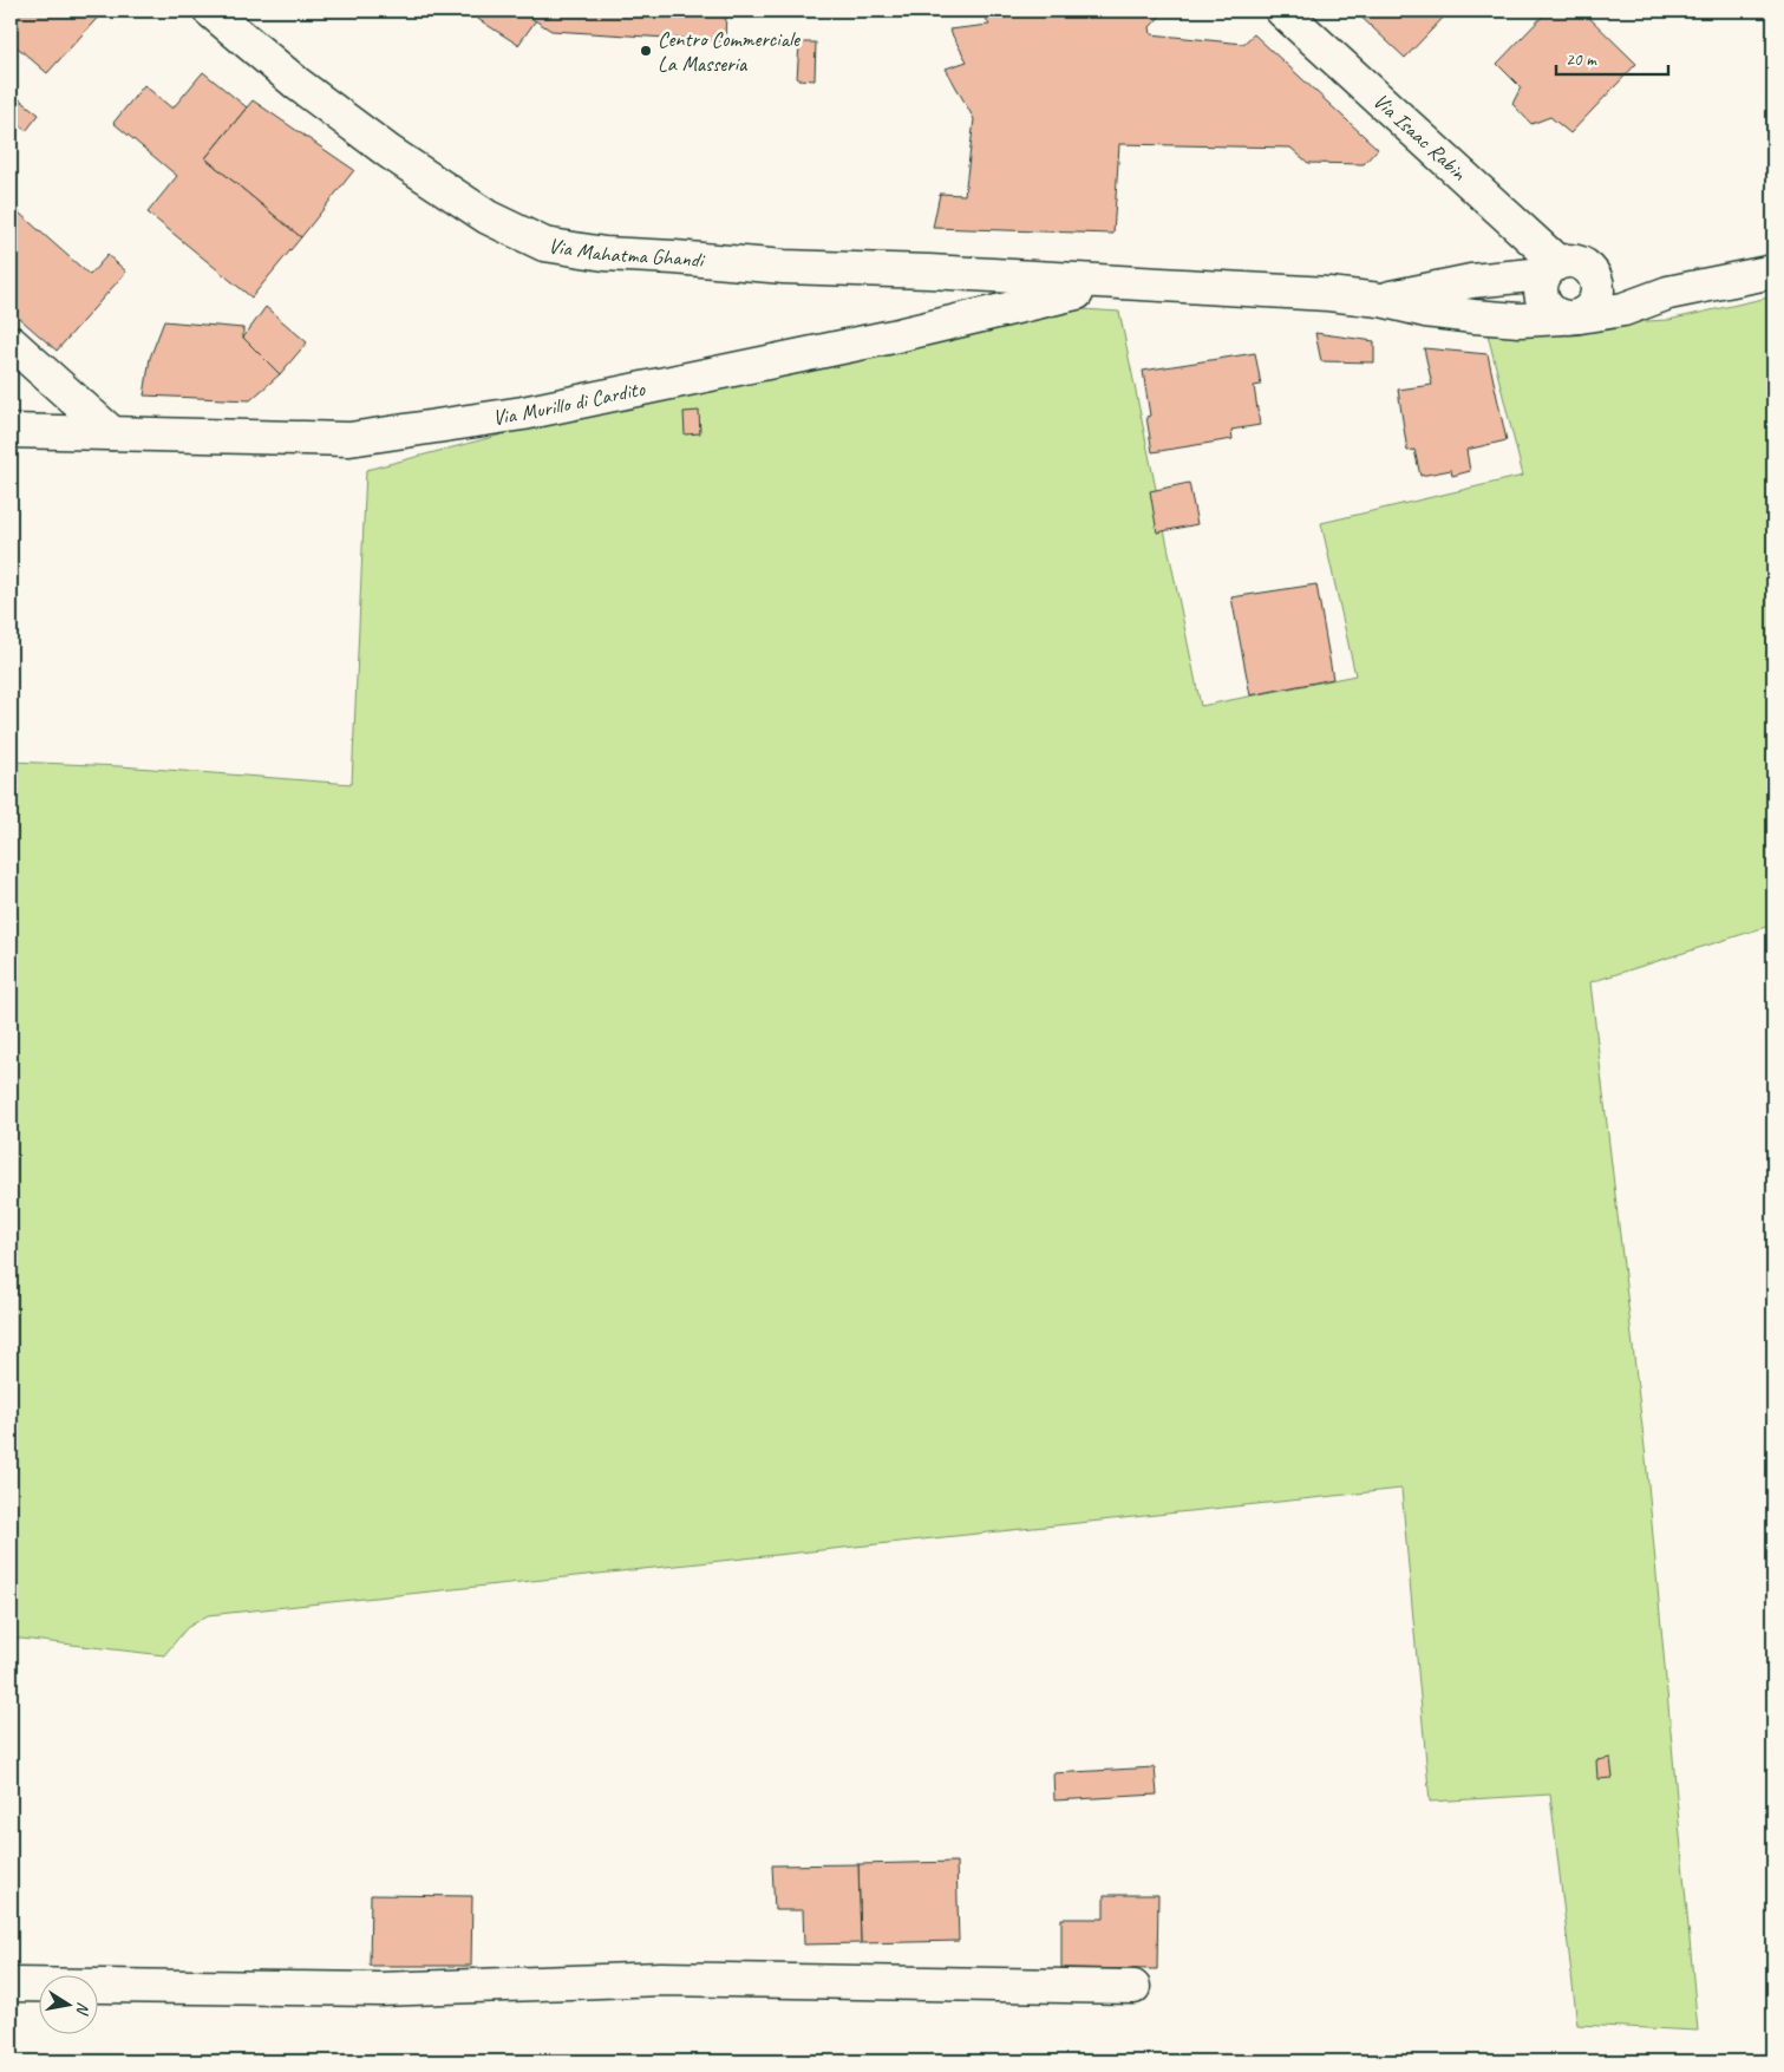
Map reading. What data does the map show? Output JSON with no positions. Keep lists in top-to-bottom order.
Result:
{
  "streets": {
    "street": ["Via Isaac Rabin", "Via Mahatma Ghandi", "Via Murillo di Cardito"]
  },
  "crossings": [
    ["Via Mahatma Ghandi", "Via Murillo di Cardito"]
  ],
  "places": ["Centro Commerciale La Masseria"],
  "scale_bar": "20 m",
  "north": "right"
}
